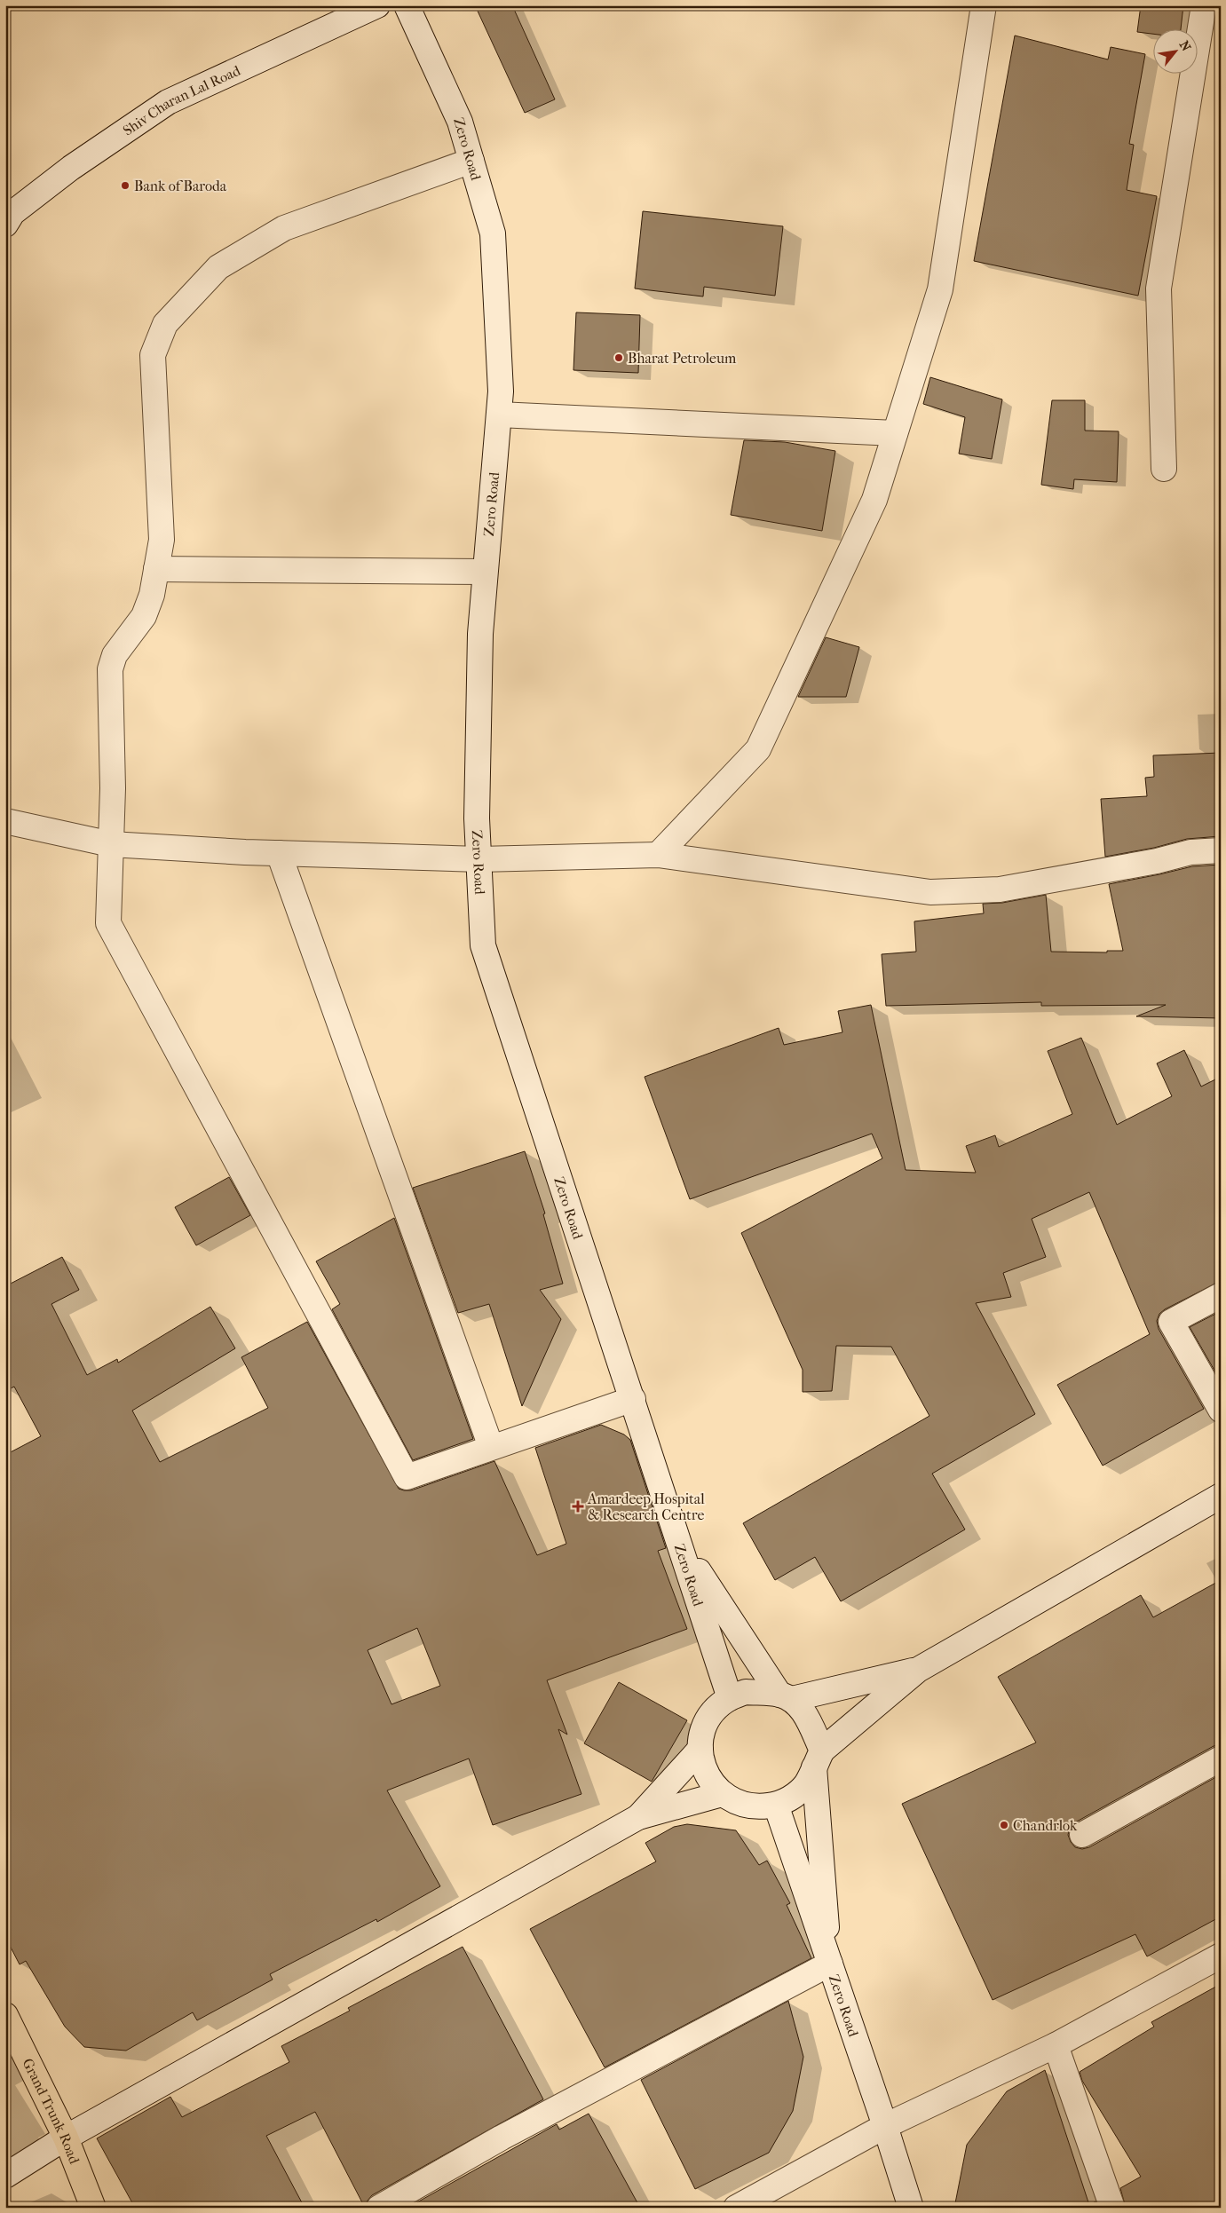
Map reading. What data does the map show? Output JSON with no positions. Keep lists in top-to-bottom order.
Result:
{
  "streets": {
    "main road": ["Grand Trunk Road"],
    "street": ["Shiv Charan Lal Road", "Zero Road"]
  },
  "places": {
    "other": ["Bank of Baroda", "Bharat Petroleum", "Chandrlok"],
    "health": ["Amardeep Hospital & Research Centre"]
  },
  "north": "top right"
}
